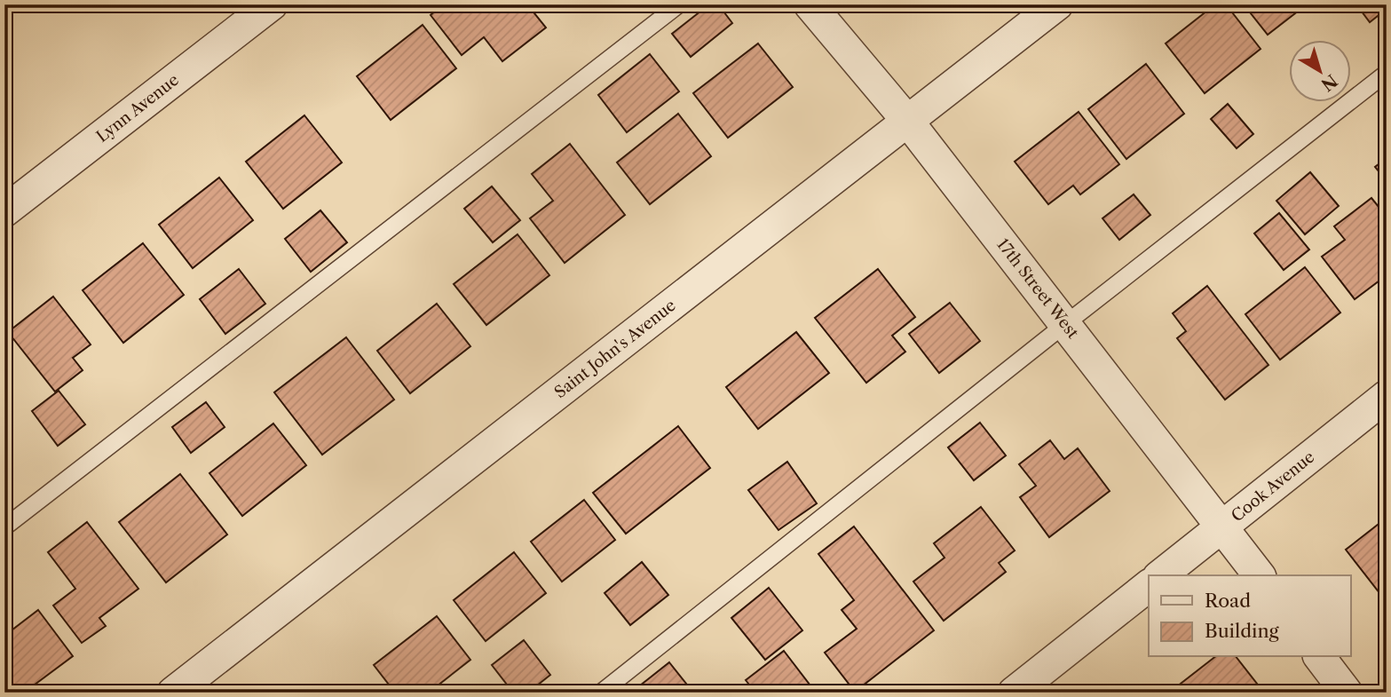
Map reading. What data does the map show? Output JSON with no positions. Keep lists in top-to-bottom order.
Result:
{
  "streets": {
    "street": [
      "Lynn Avenue",
      "17th Street West",
      "Saint John's Avenue",
      "Cook Avenue"
    ]
  },
  "crossings": [
    ["17th Street West", "Saint John's Avenue"],
    ["17th Street West", "Cook Avenue"]
  ],
  "legend": ["Road", "Building"],
  "north": "bottom right"
}
